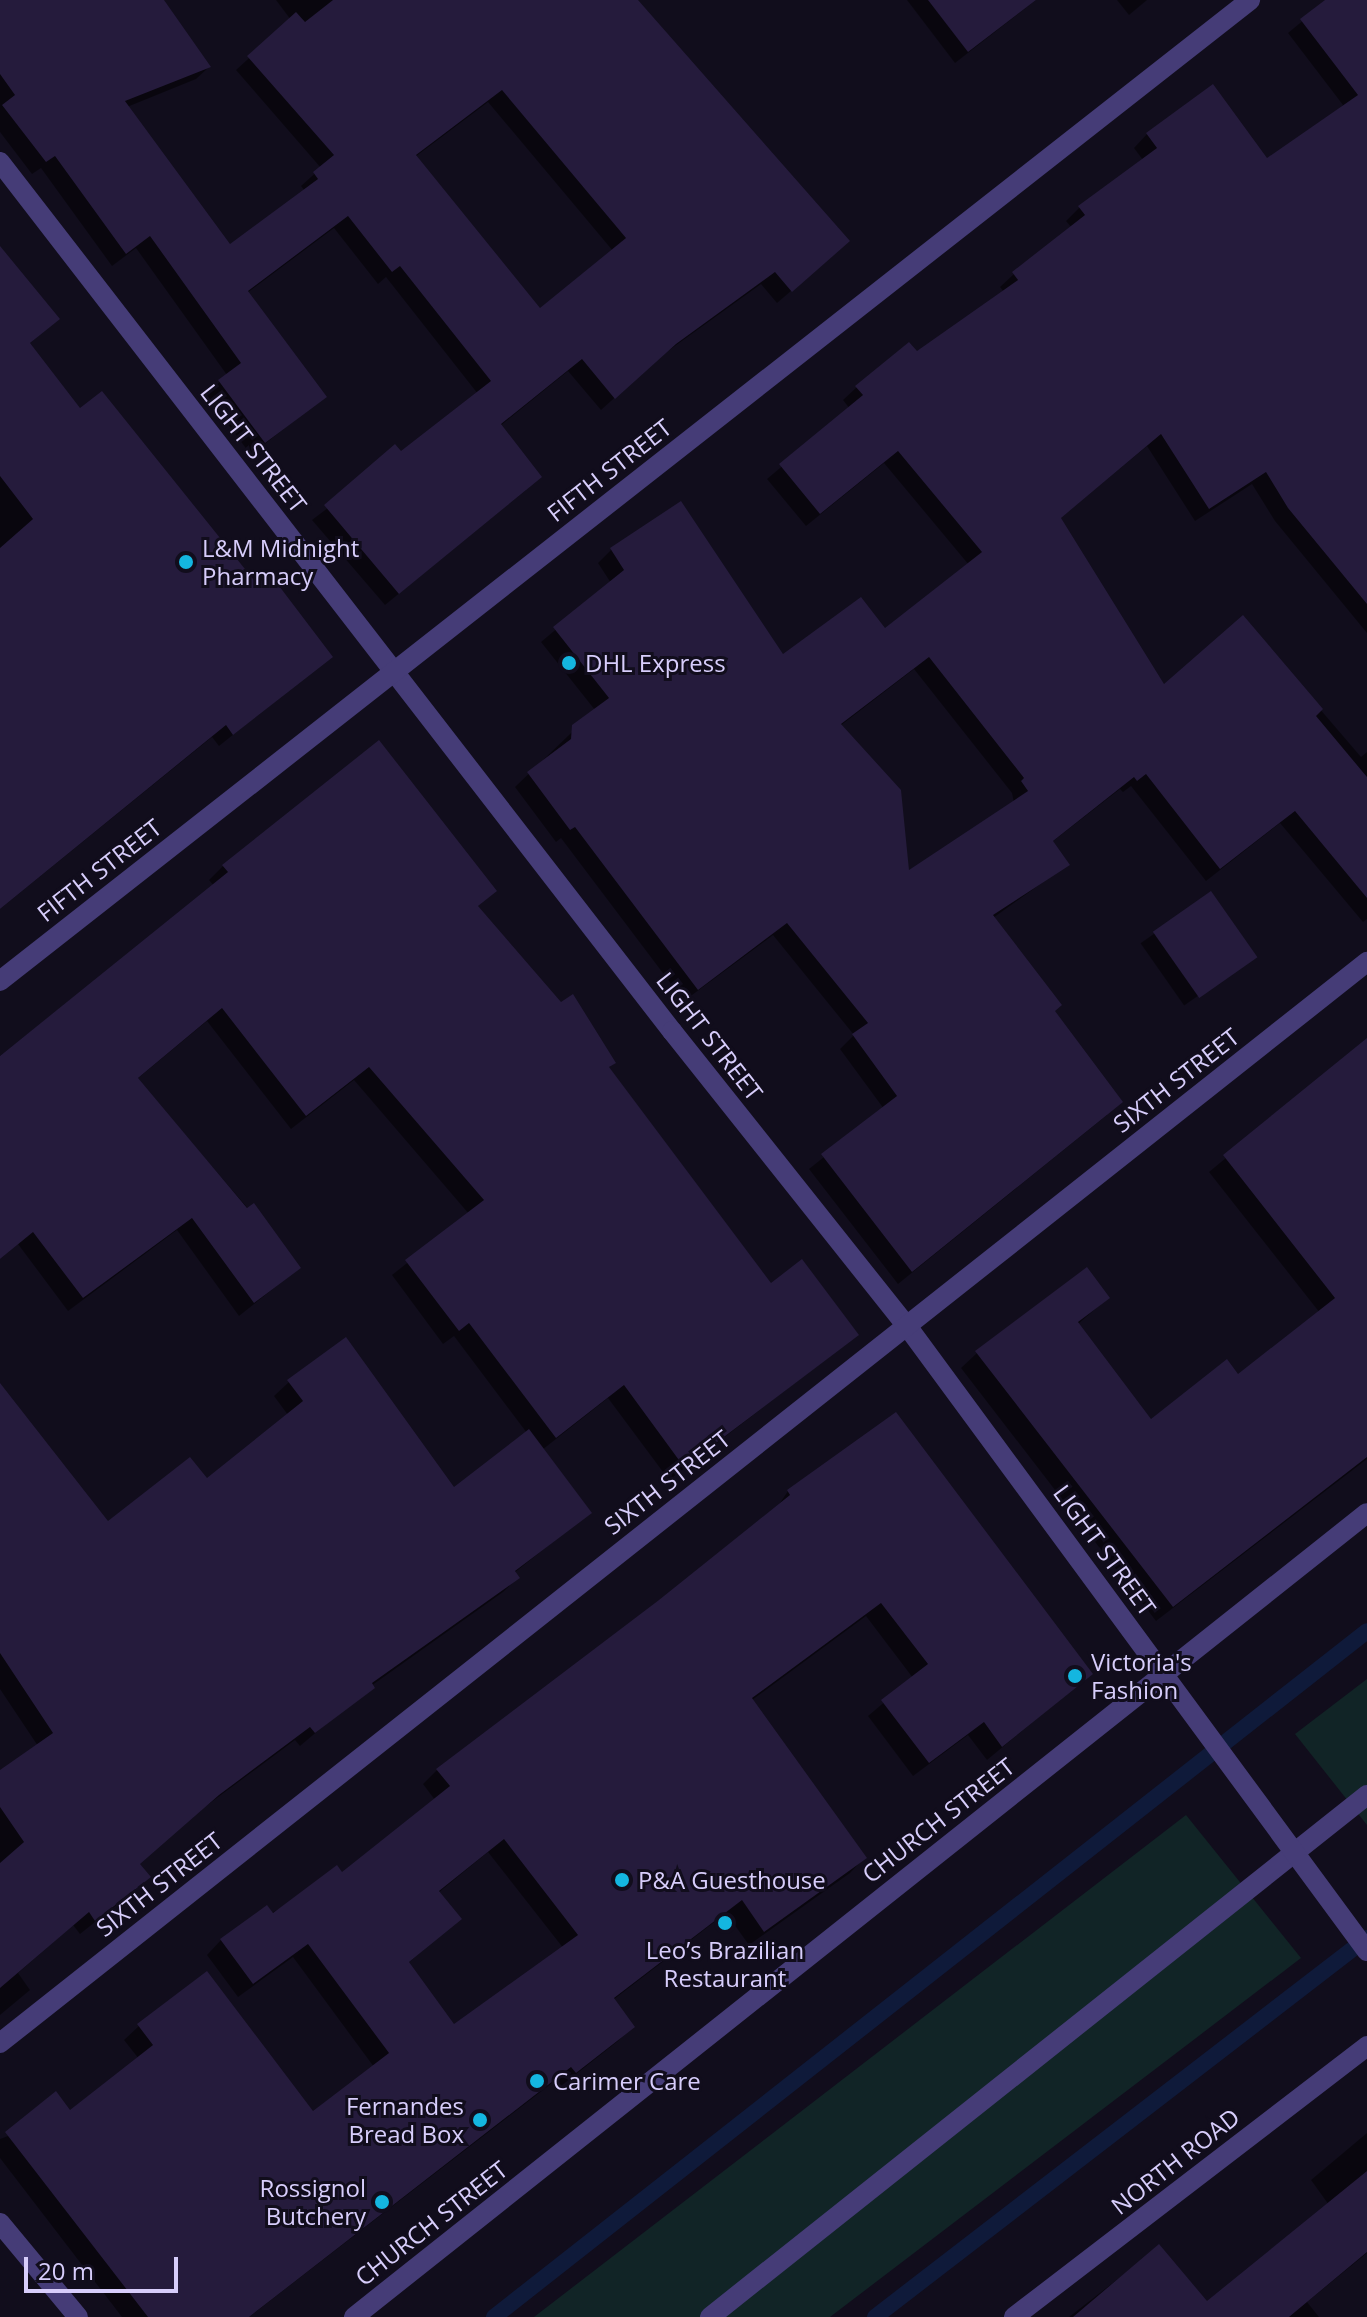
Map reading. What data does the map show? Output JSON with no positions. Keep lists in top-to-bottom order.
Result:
{
  "streets": {
    "street": [
      "LIGHT STREET",
      "FIFTH STREET",
      "SIXTH STREET",
      "CHURCH STREET",
      "NORTH ROAD"
    ]
  },
  "crossings": [
    ["LIGHT STREET", "FIFTH STREET"],
    ["LIGHT STREET", "SIXTH STREET"],
    ["LIGHT STREET", "CHURCH STREET"]
  ],
  "places": [
    "L&M Midnight Pharmacy",
    "DHL Express",
    "Victoria's Fashion",
    "P&A Guesthouse",
    "Leo’s Brazilian Restaurant",
    "Carimer Care",
    "Fernandes Bread Box",
    "Rossignol Butchery"
  ],
  "scale_bar": "20 m"
}
